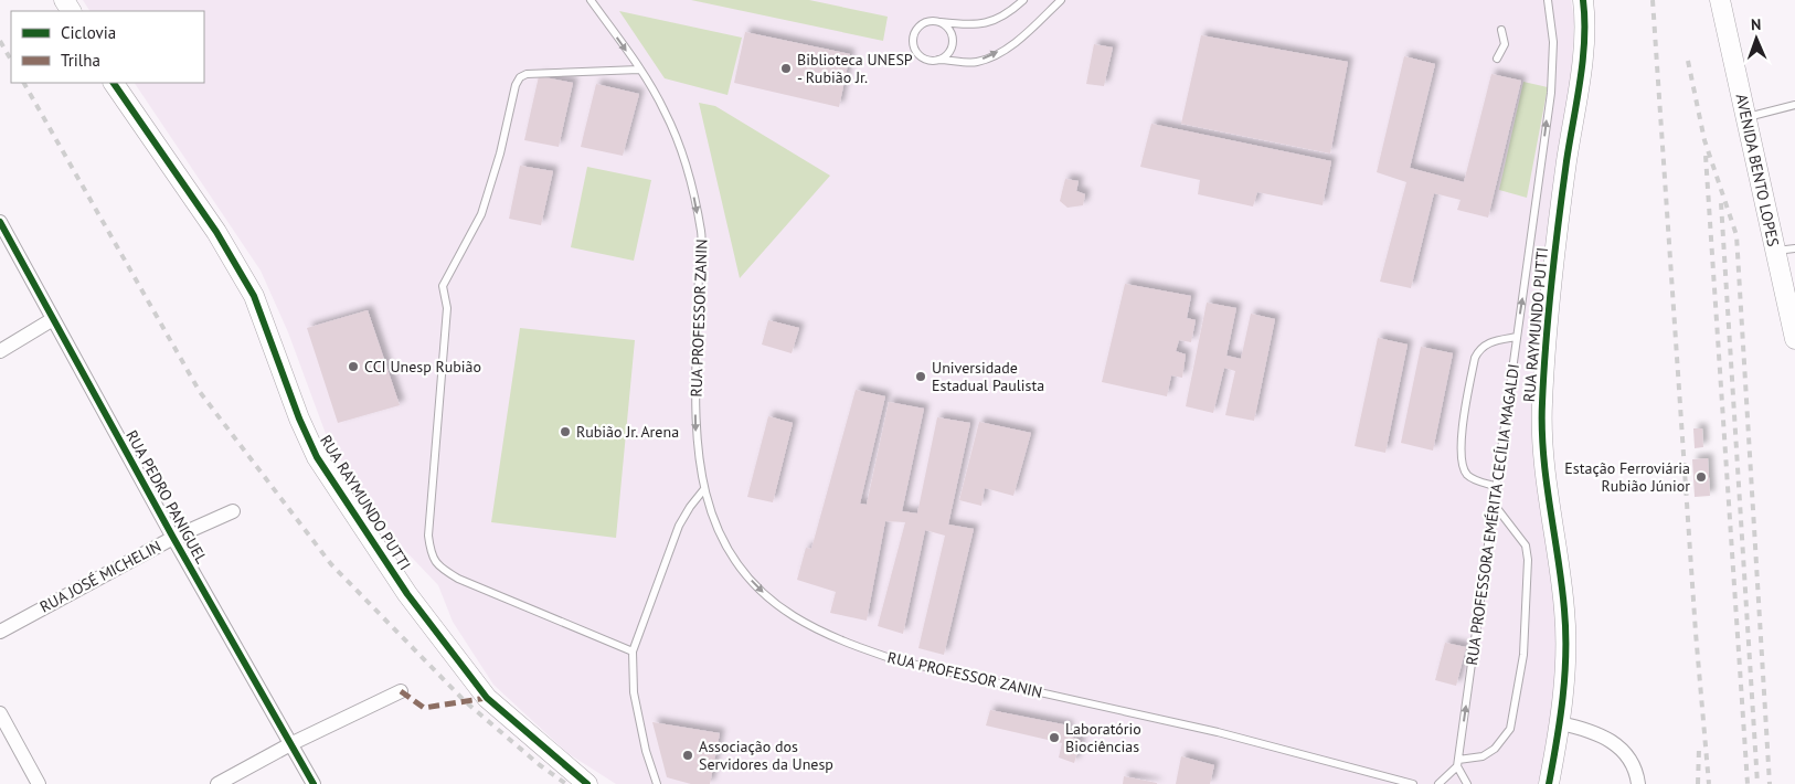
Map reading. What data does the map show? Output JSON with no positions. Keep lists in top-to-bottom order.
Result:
{
  "streets": {
    "street": [
      "AVENIDA BENTO LOPES",
      "RUA RAYMUNDO PUTTI",
      "RUA PEDRO PANIGUEL",
      "RUA JOSÉ MICHELIN"
    ],
    "lane": ["RUA PROFESSOR ZANIN", "RUA PROFESSORA EMÉRITA CECÍLIA MAGALDI"]
  },
  "crossings": [
    ["RUA PEDRO PANIGUEL", "RUA JOSÉ MICHELIN"]
  ],
  "one_way": ["RUA PROFESSOR ZANIN", "RUA PROFESSORA EMÉRITA CECÍLIA MAGALDI"],
  "places": [
    "Biblioteca UNESP - Rubião Jr.",
    "CCI Unesp Rubião",
    "Universidade Estadual Paulista",
    "Rubião Jr. Arena",
    "Estação Ferroviária Rubião Júnior",
    "Laboratório Biociências",
    "Associação dos Servidores da Unesp"
  ],
  "legend": ["Ciclovia", "Trilha"],
  "north": "top"
}
